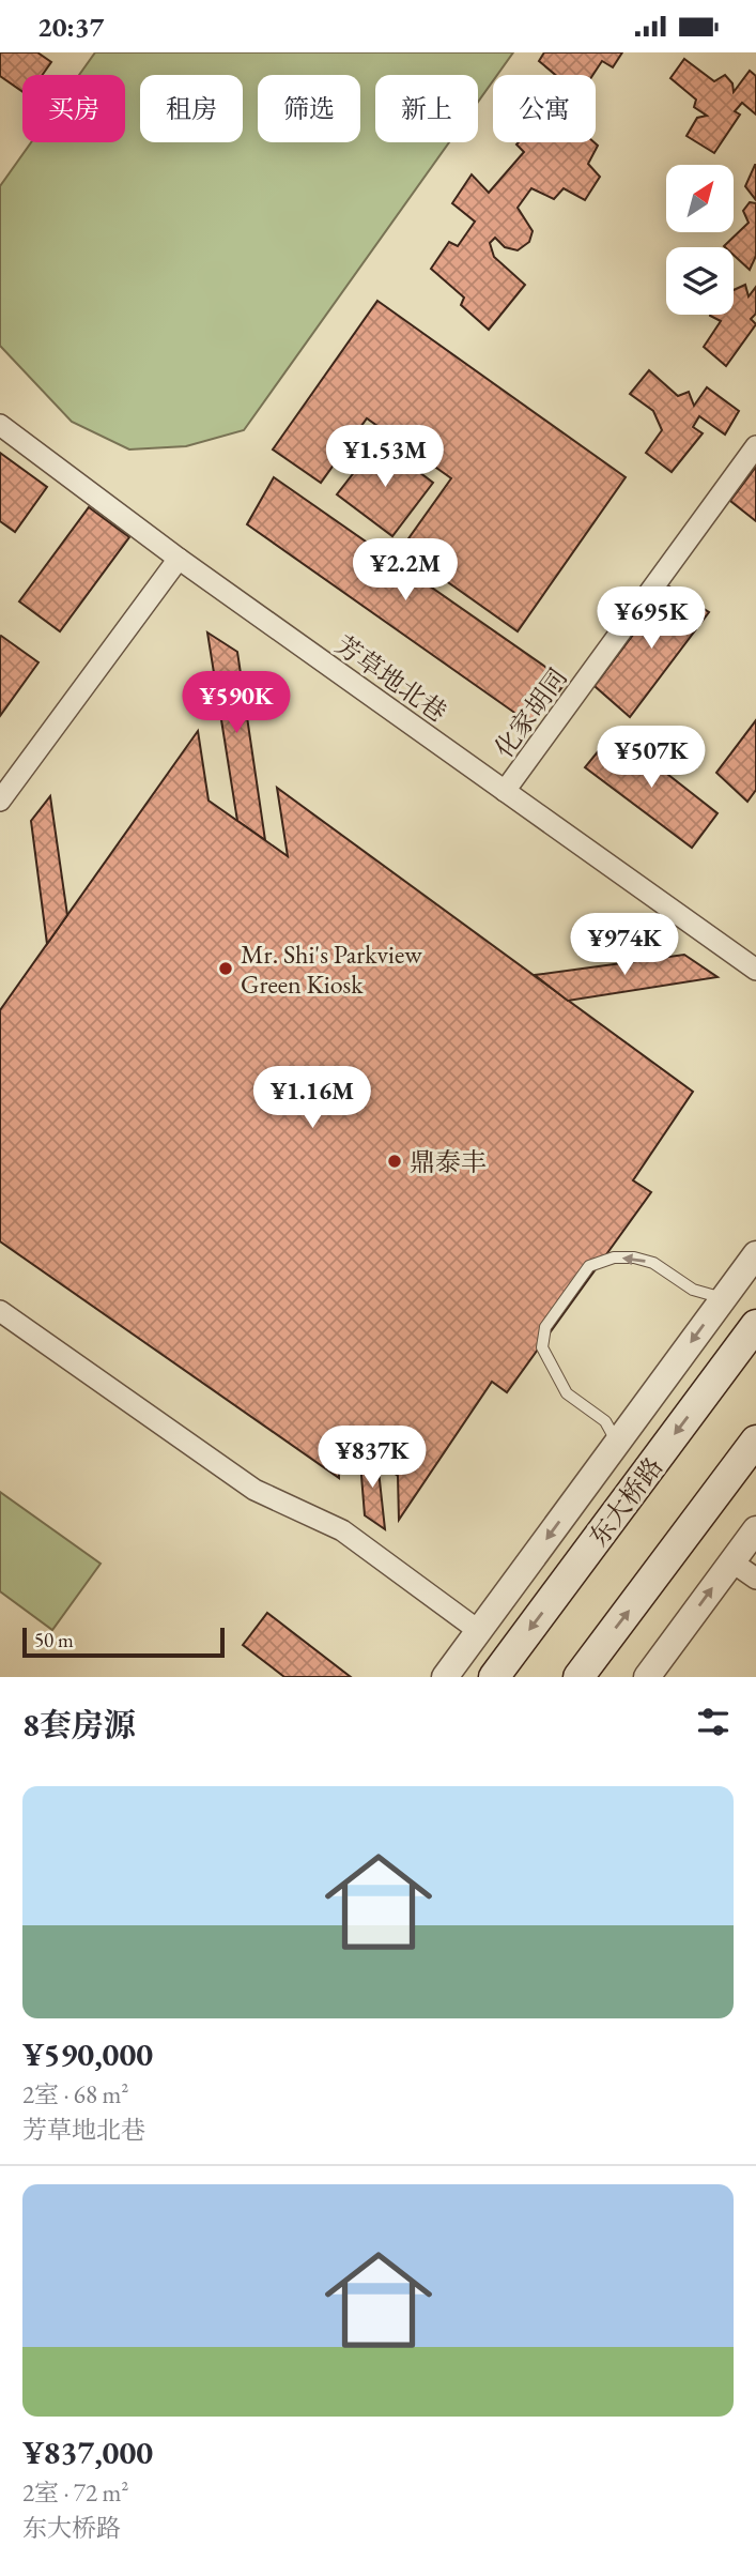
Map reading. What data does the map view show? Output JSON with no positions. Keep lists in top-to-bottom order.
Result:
{
  "streets": {
    "main road": ["东大桥路"],
    "street": ["芳草地北巷", "化家胡同"]
  },
  "crossings": [
    ["芳草地北巷", "化家胡同"]
  ],
  "places": ["Mr. Shi's Parkview Green Kiosk", "鼎泰丰"],
  "scale_bar": "50 m",
  "north": "top right",
  "page": {
    "status": "20:37",
    "chip": [
      "买房",
      "租房",
      "筛选",
      "新上",
      "公寓"
    ],
    "price": [
      "¥1.53M",
      "¥2.2M",
      "¥695K",
      "¥590K",
      "¥507K",
      "¥974K",
      "¥1.16M",
      "¥837K"
    ],
    "scale": "50 m",
    "heading": "8套房源",
    "list": [
      {
        "name": "¥590,000",
        "note": "2室 · 68 m² · 芳草地北巷"
      },
      {
        "name": "¥837,000",
        "note": "2室 · 72 m² · 东大桥路"
      }
    ]
  }
}
